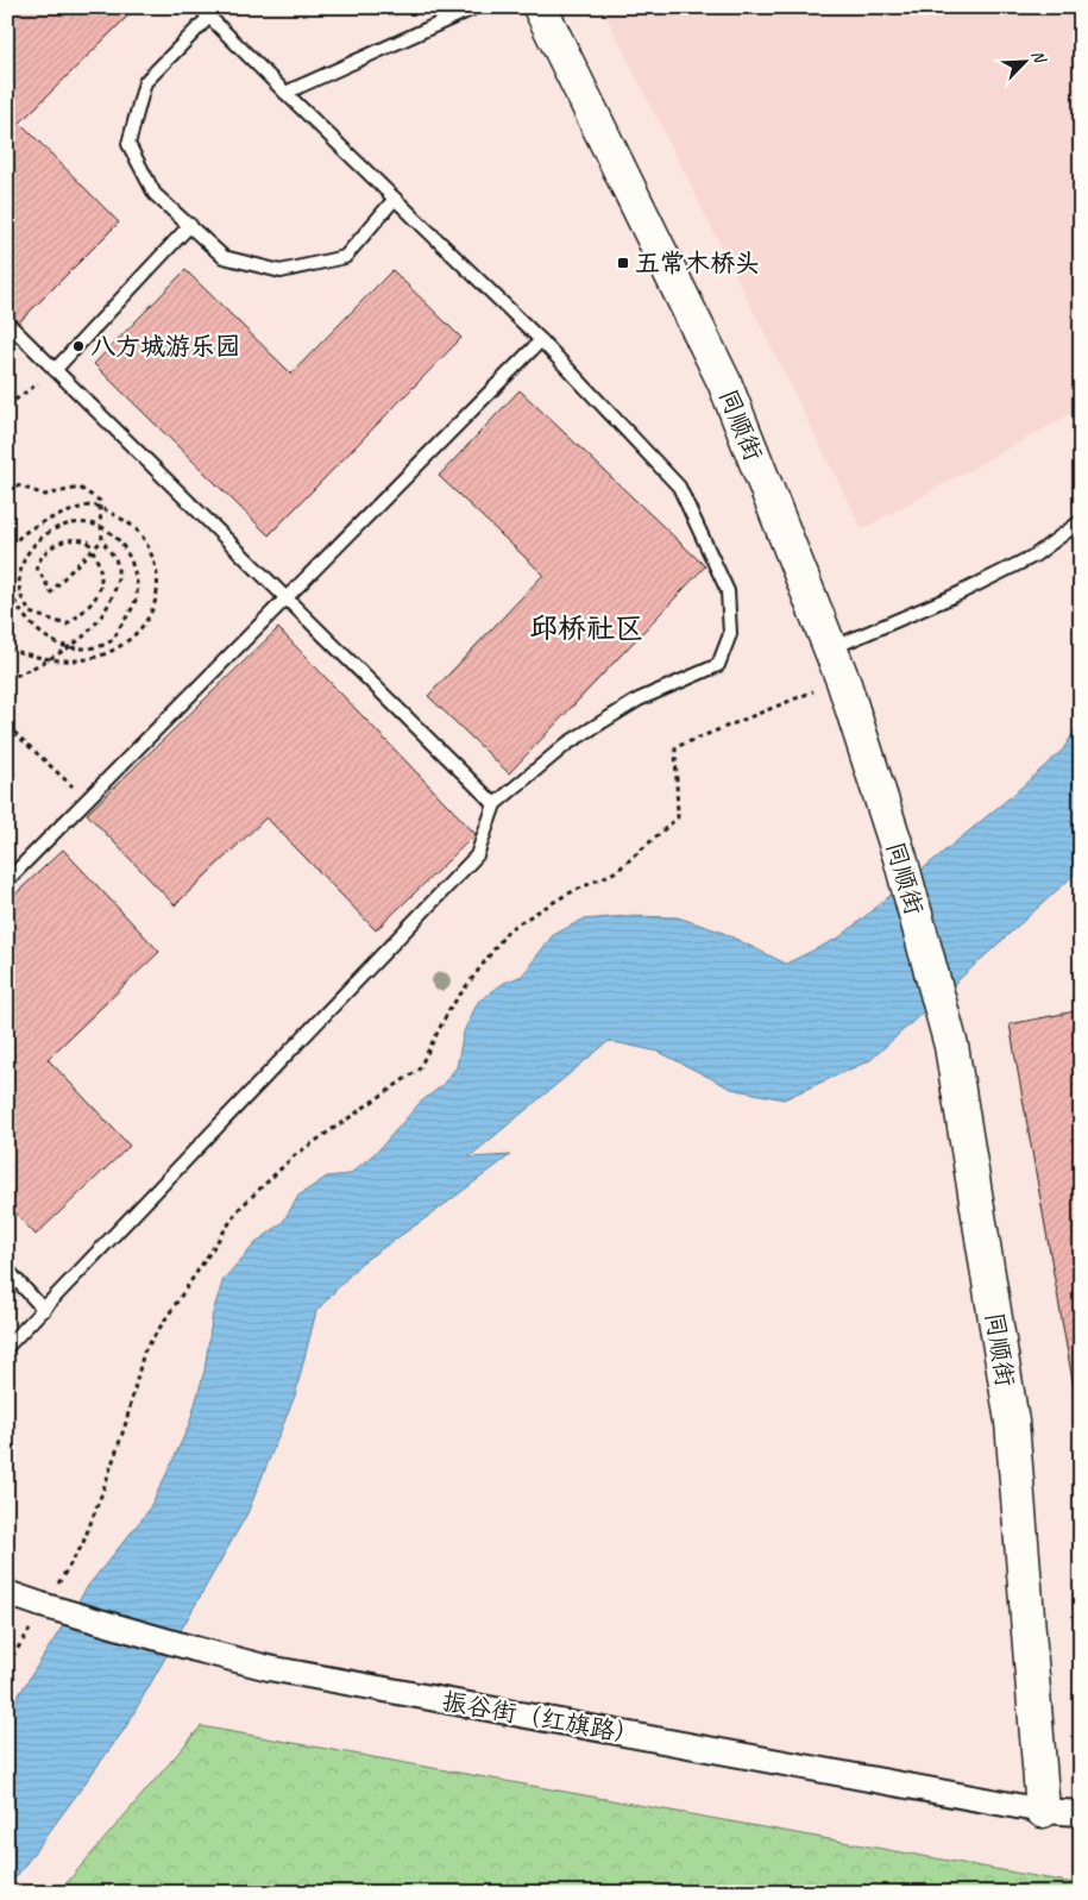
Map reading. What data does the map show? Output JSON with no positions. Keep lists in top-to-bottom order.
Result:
{
  "streets": {
    "street": ["同顺街", "振谷街（红旗路）"]
  },
  "crossings": [
    ["同顺街", "振谷街（红旗路）"]
  ],
  "districts": ["邱桥社区"],
  "places": {
    "transit": ["五常木桥头"],
    "other": ["八方城游乐园"]
  },
  "north": "top right"
}
